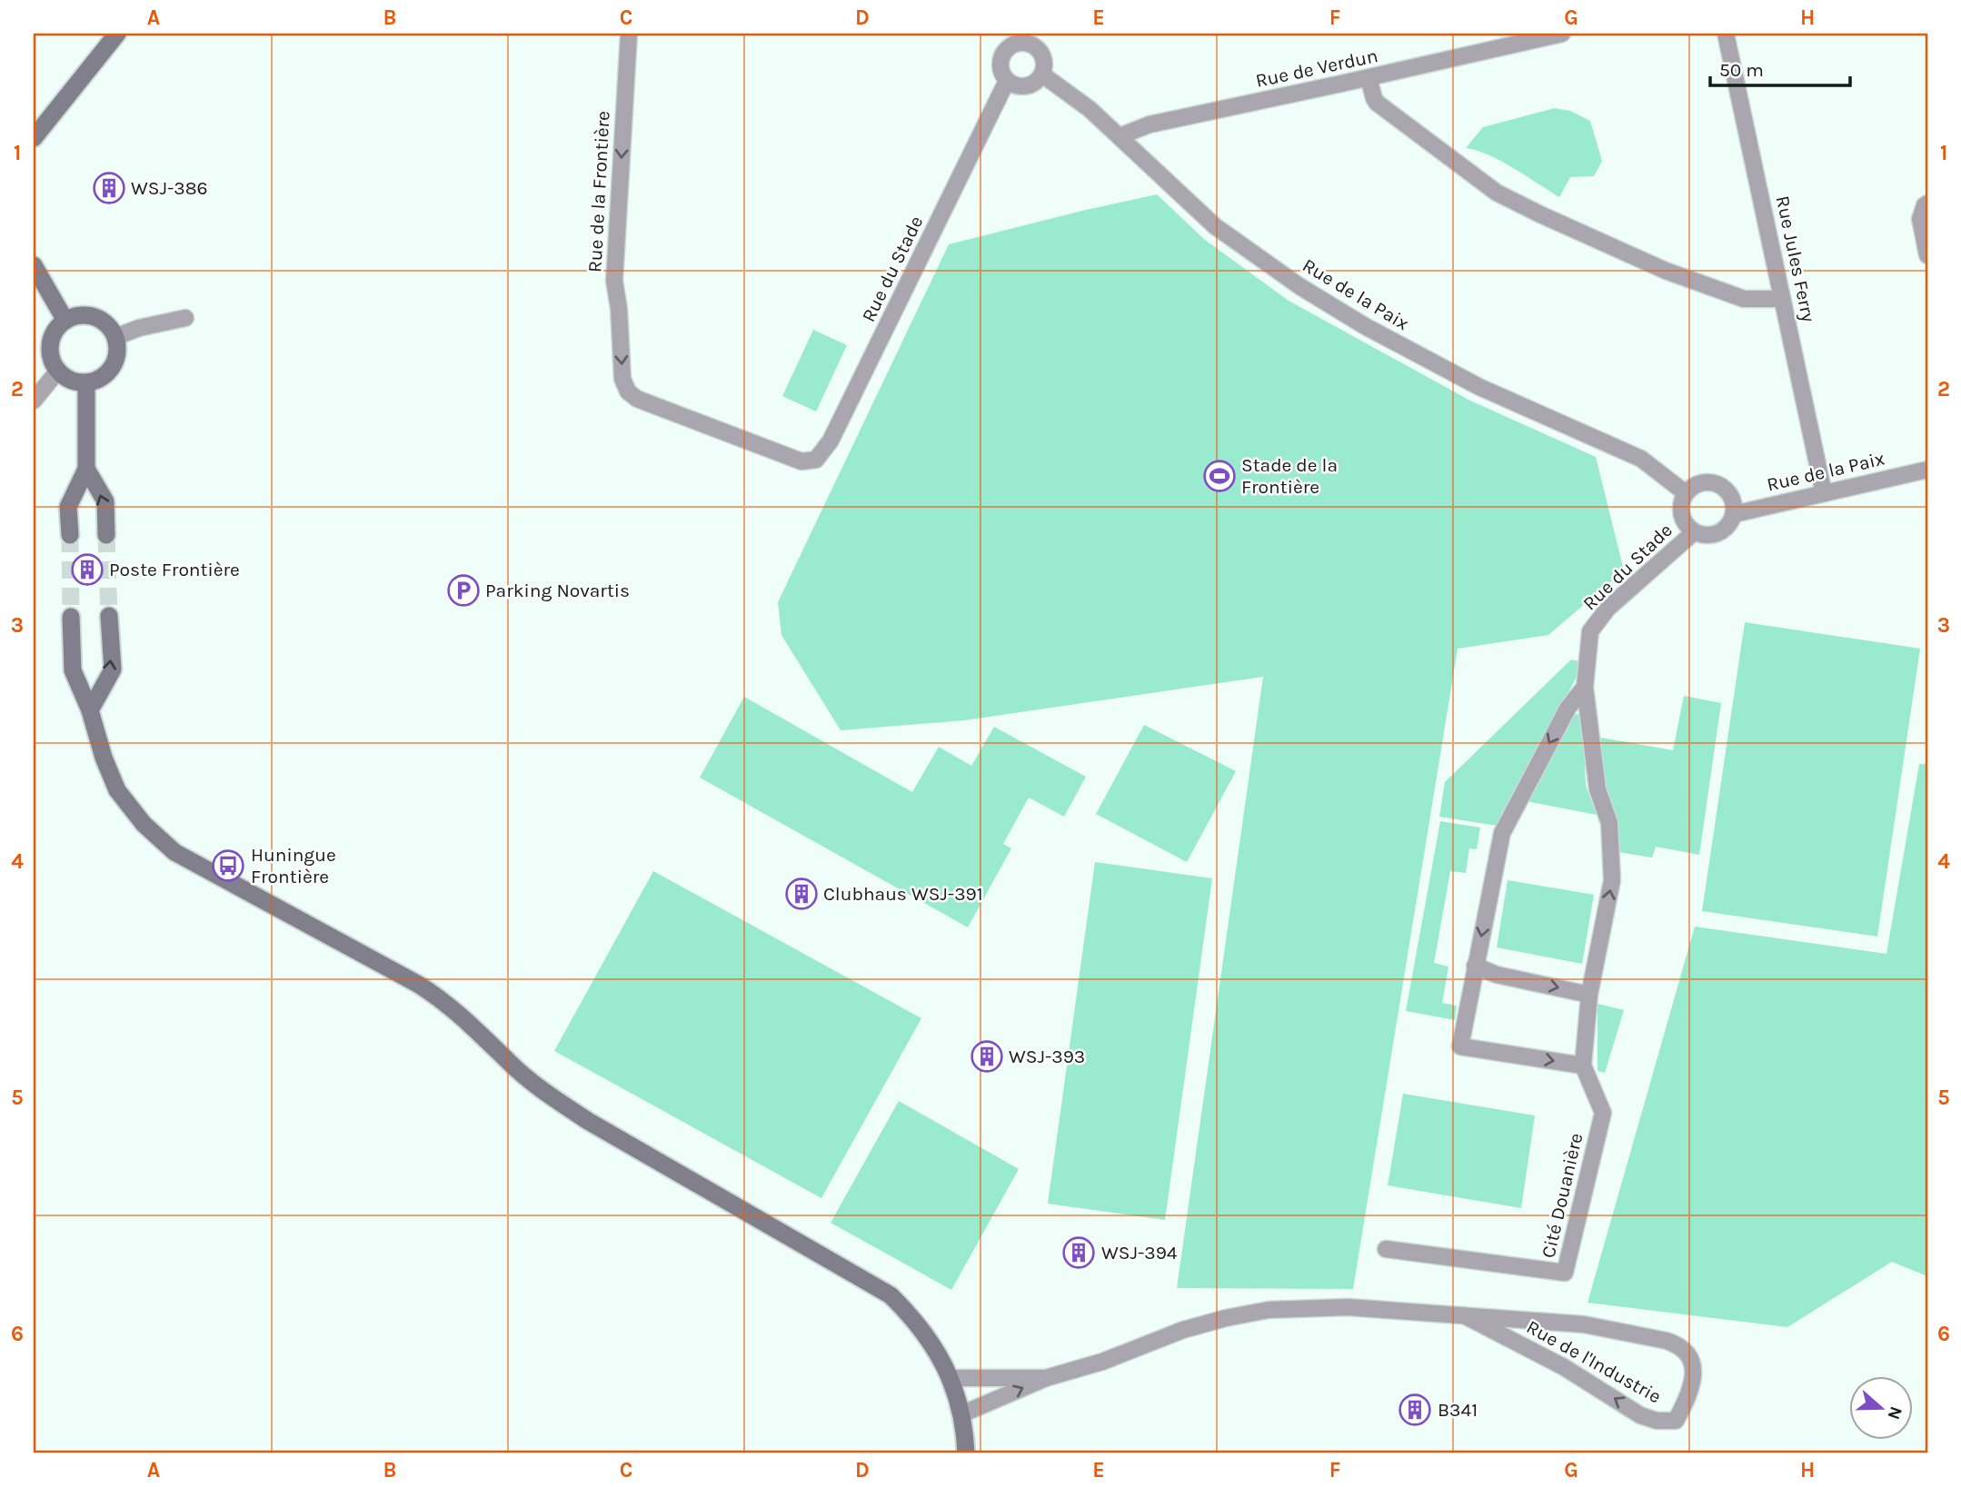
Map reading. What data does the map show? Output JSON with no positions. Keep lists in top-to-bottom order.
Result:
{
  "streets": {
    "street": [
      "Rue de Verdun",
      "Rue de la Frontière",
      "Rue Jules Ferry",
      "Rue du Stade",
      "Rue de la Paix",
      "Cité Douanière",
      "Rue de l'Industrie"
    ]
  },
  "crossings": [
    ["Rue de Verdun", "Rue de la Paix"],
    ["Rue de la Frontière", "Rue du Stade"],
    ["Rue Jules Ferry", "Rue de la Paix"],
    ["Rue du Stade", "Rue de la Paix"],
    ["Rue du Stade", "Cité Douanière"]
  ],
  "one_way": ["Rue de la Frontière"],
  "places": {
    "building": [
      "WSJ-386",
      "Poste Frontière",
      "Clubhaus WSJ-391",
      "WSJ-393",
      "WSJ-394",
      "B341"
    ],
    "sports": ["Stade de la Frontière"],
    "parking": ["Parking Novartis"],
    "bus stop": ["Huningue Frontière"]
  },
  "scale_bar": "50 m",
  "north": "right",
  "grid": {
    "columns": [
      "A",
      "B",
      "C",
      "D",
      "E",
      "F",
      "G",
      "H"
    ],
    "rows": [
      "1",
      "2",
      "3",
      "4",
      "5",
      "6"
    ]
  }
}
